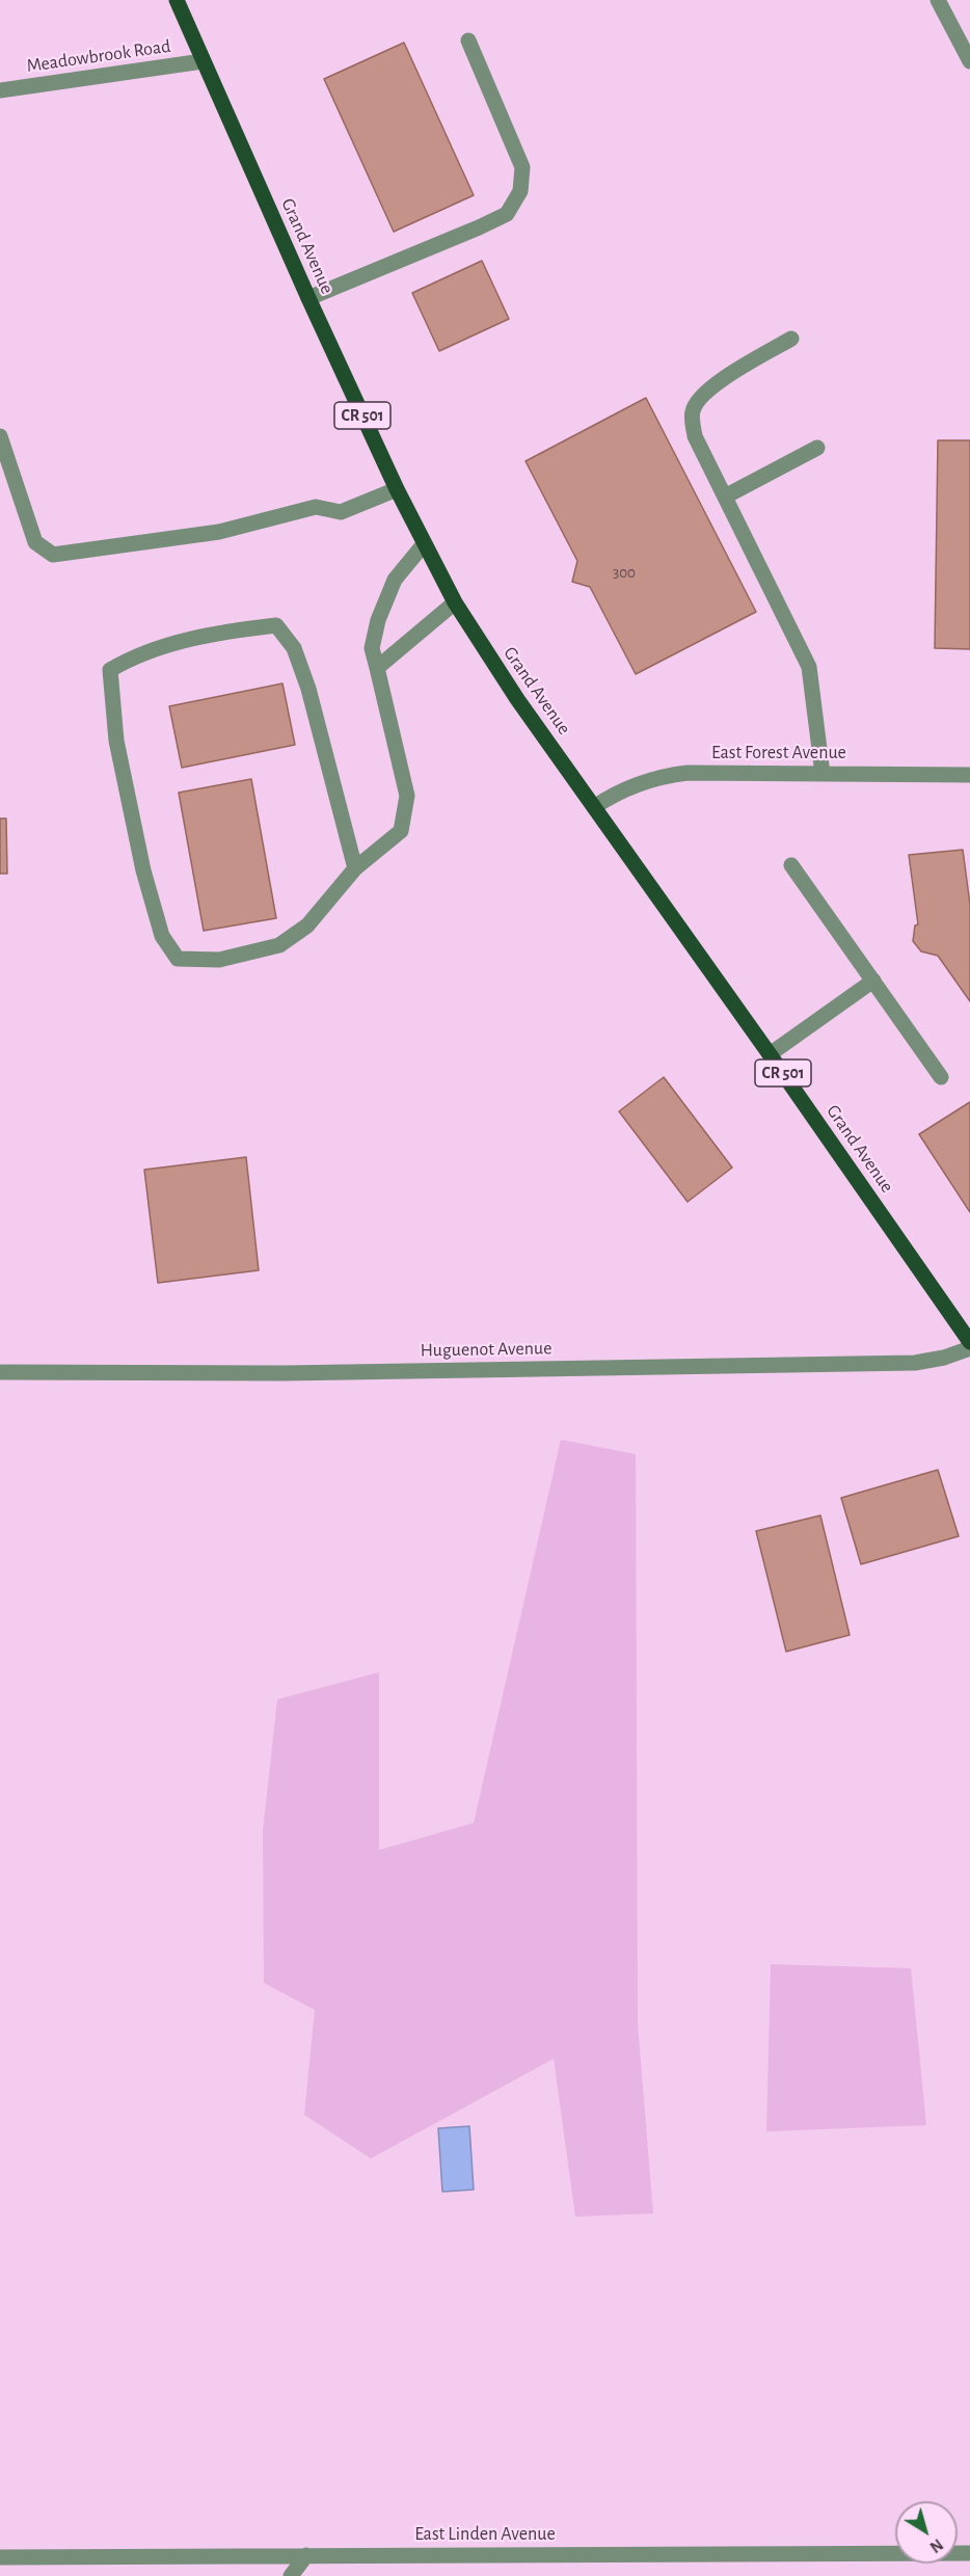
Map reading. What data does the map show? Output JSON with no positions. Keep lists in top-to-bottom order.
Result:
{
  "streets": {
    "main road": ["Grand Avenue", "CR 501"],
    "street": [
      "Meadowbrook Road",
      "East Forest Avenue",
      "Huguenot Avenue",
      "East Linden Avenue"
    ]
  },
  "crossings": [
    ["Meadowbrook Road", "Grand Avenue"],
    ["Grand Avenue", "East Forest Avenue"]
  ],
  "house_numbers": ["300"],
  "north": "bottom right"
}
